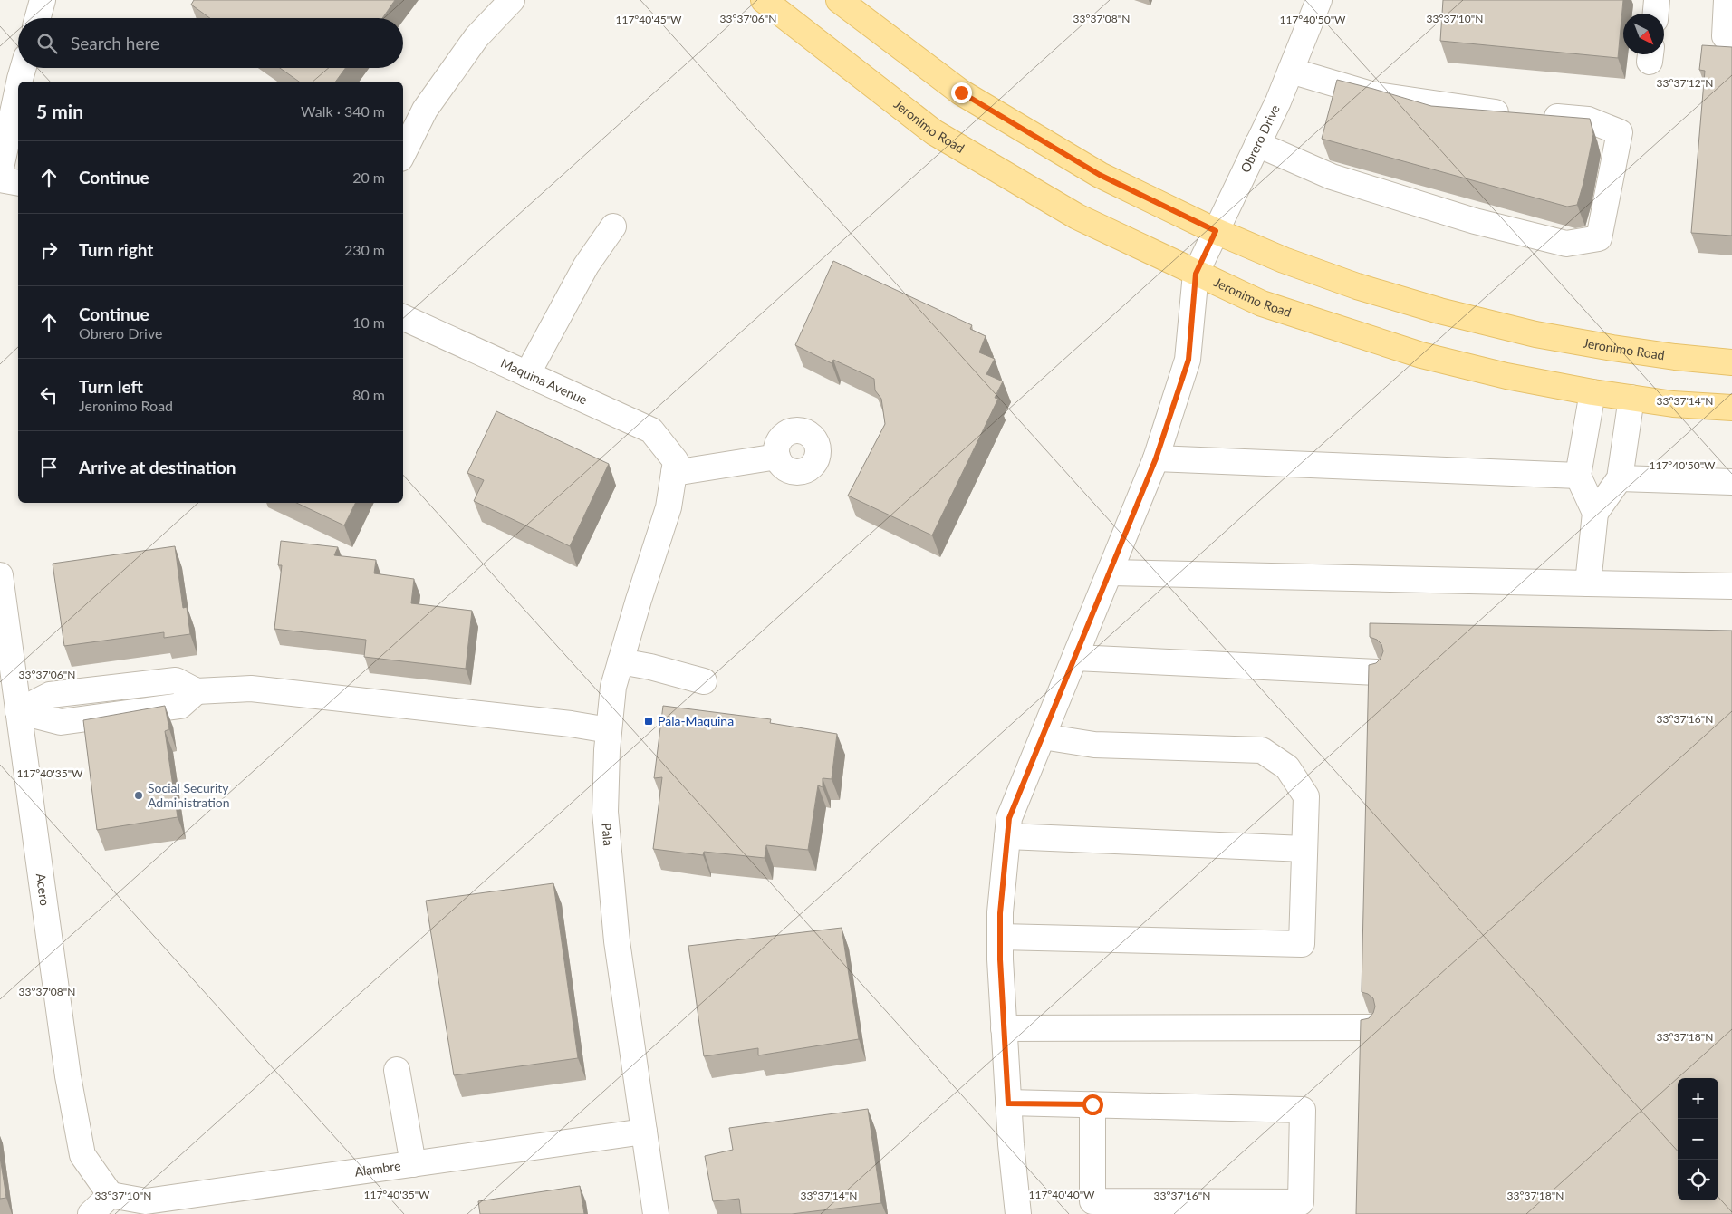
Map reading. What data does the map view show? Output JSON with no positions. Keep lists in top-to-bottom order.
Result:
{
  "streets": {
    "main road": ["Jeronimo Road"],
    "street": [
      "Obrero Drive",
      "Maquina Avenue",
      "Pala",
      "Acero",
      "Alambre"
    ]
  },
  "crossings": [
    ["Jeronimo Road", "Obrero Drive"],
    ["Maquina Avenue", "Pala"],
    ["Pala", "Alambre"],
    ["Acero", "Alambre"]
  ],
  "places": {
    "transit": ["Pala-Maquina"],
    "other": ["Social Security Administration"]
  },
  "north": "bottom right",
  "page": {
    "search": "Search here",
    "heading": ["5 min", "Walk · 340 m"],
    "list": [
      ["Continue", "20 m"],
      ["Turn right", "230 m"],
      ["Continue", "Obrero Drive", "10 m"],
      ["Turn left", "Jeronimo Road", "80 m"],
      "Arrive at destination"
    ],
    "map_buttons": ["+", "−"]
  },
  "coordinates": [
    "33°37'06\"N",
    "33°37'08\"N",
    "33°37'10\"N",
    "117°40'45\"W",
    "117°40'50\"W",
    "33°37'12\"N",
    "33°37'14\"N",
    "33°37'16\"N",
    "117°40'35\"W",
    "33°37'18\"N",
    "117°40'40\"W"
  ]
}
